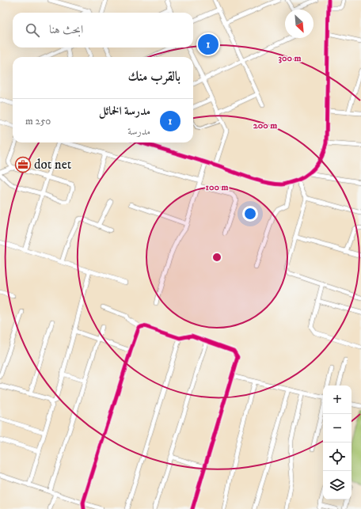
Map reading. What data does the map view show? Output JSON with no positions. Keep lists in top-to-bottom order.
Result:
{
  "places": {
    "office": ["dot net"]
  },
  "north": "bottom right",
  "page": {
    "search": "ابحث هنا",
    "pins": "1",
    "heading": "بالقرب منك",
    "list": [
      {
        "mark": "1",
        "name": "مدرسة الخمائل",
        "note": "مدرسة",
        "value": "250 m"
      }
    ],
    "map_buttons": ["+", "−"]
  },
  "rings": ["300 m", "200 m", "100 m"]
}
